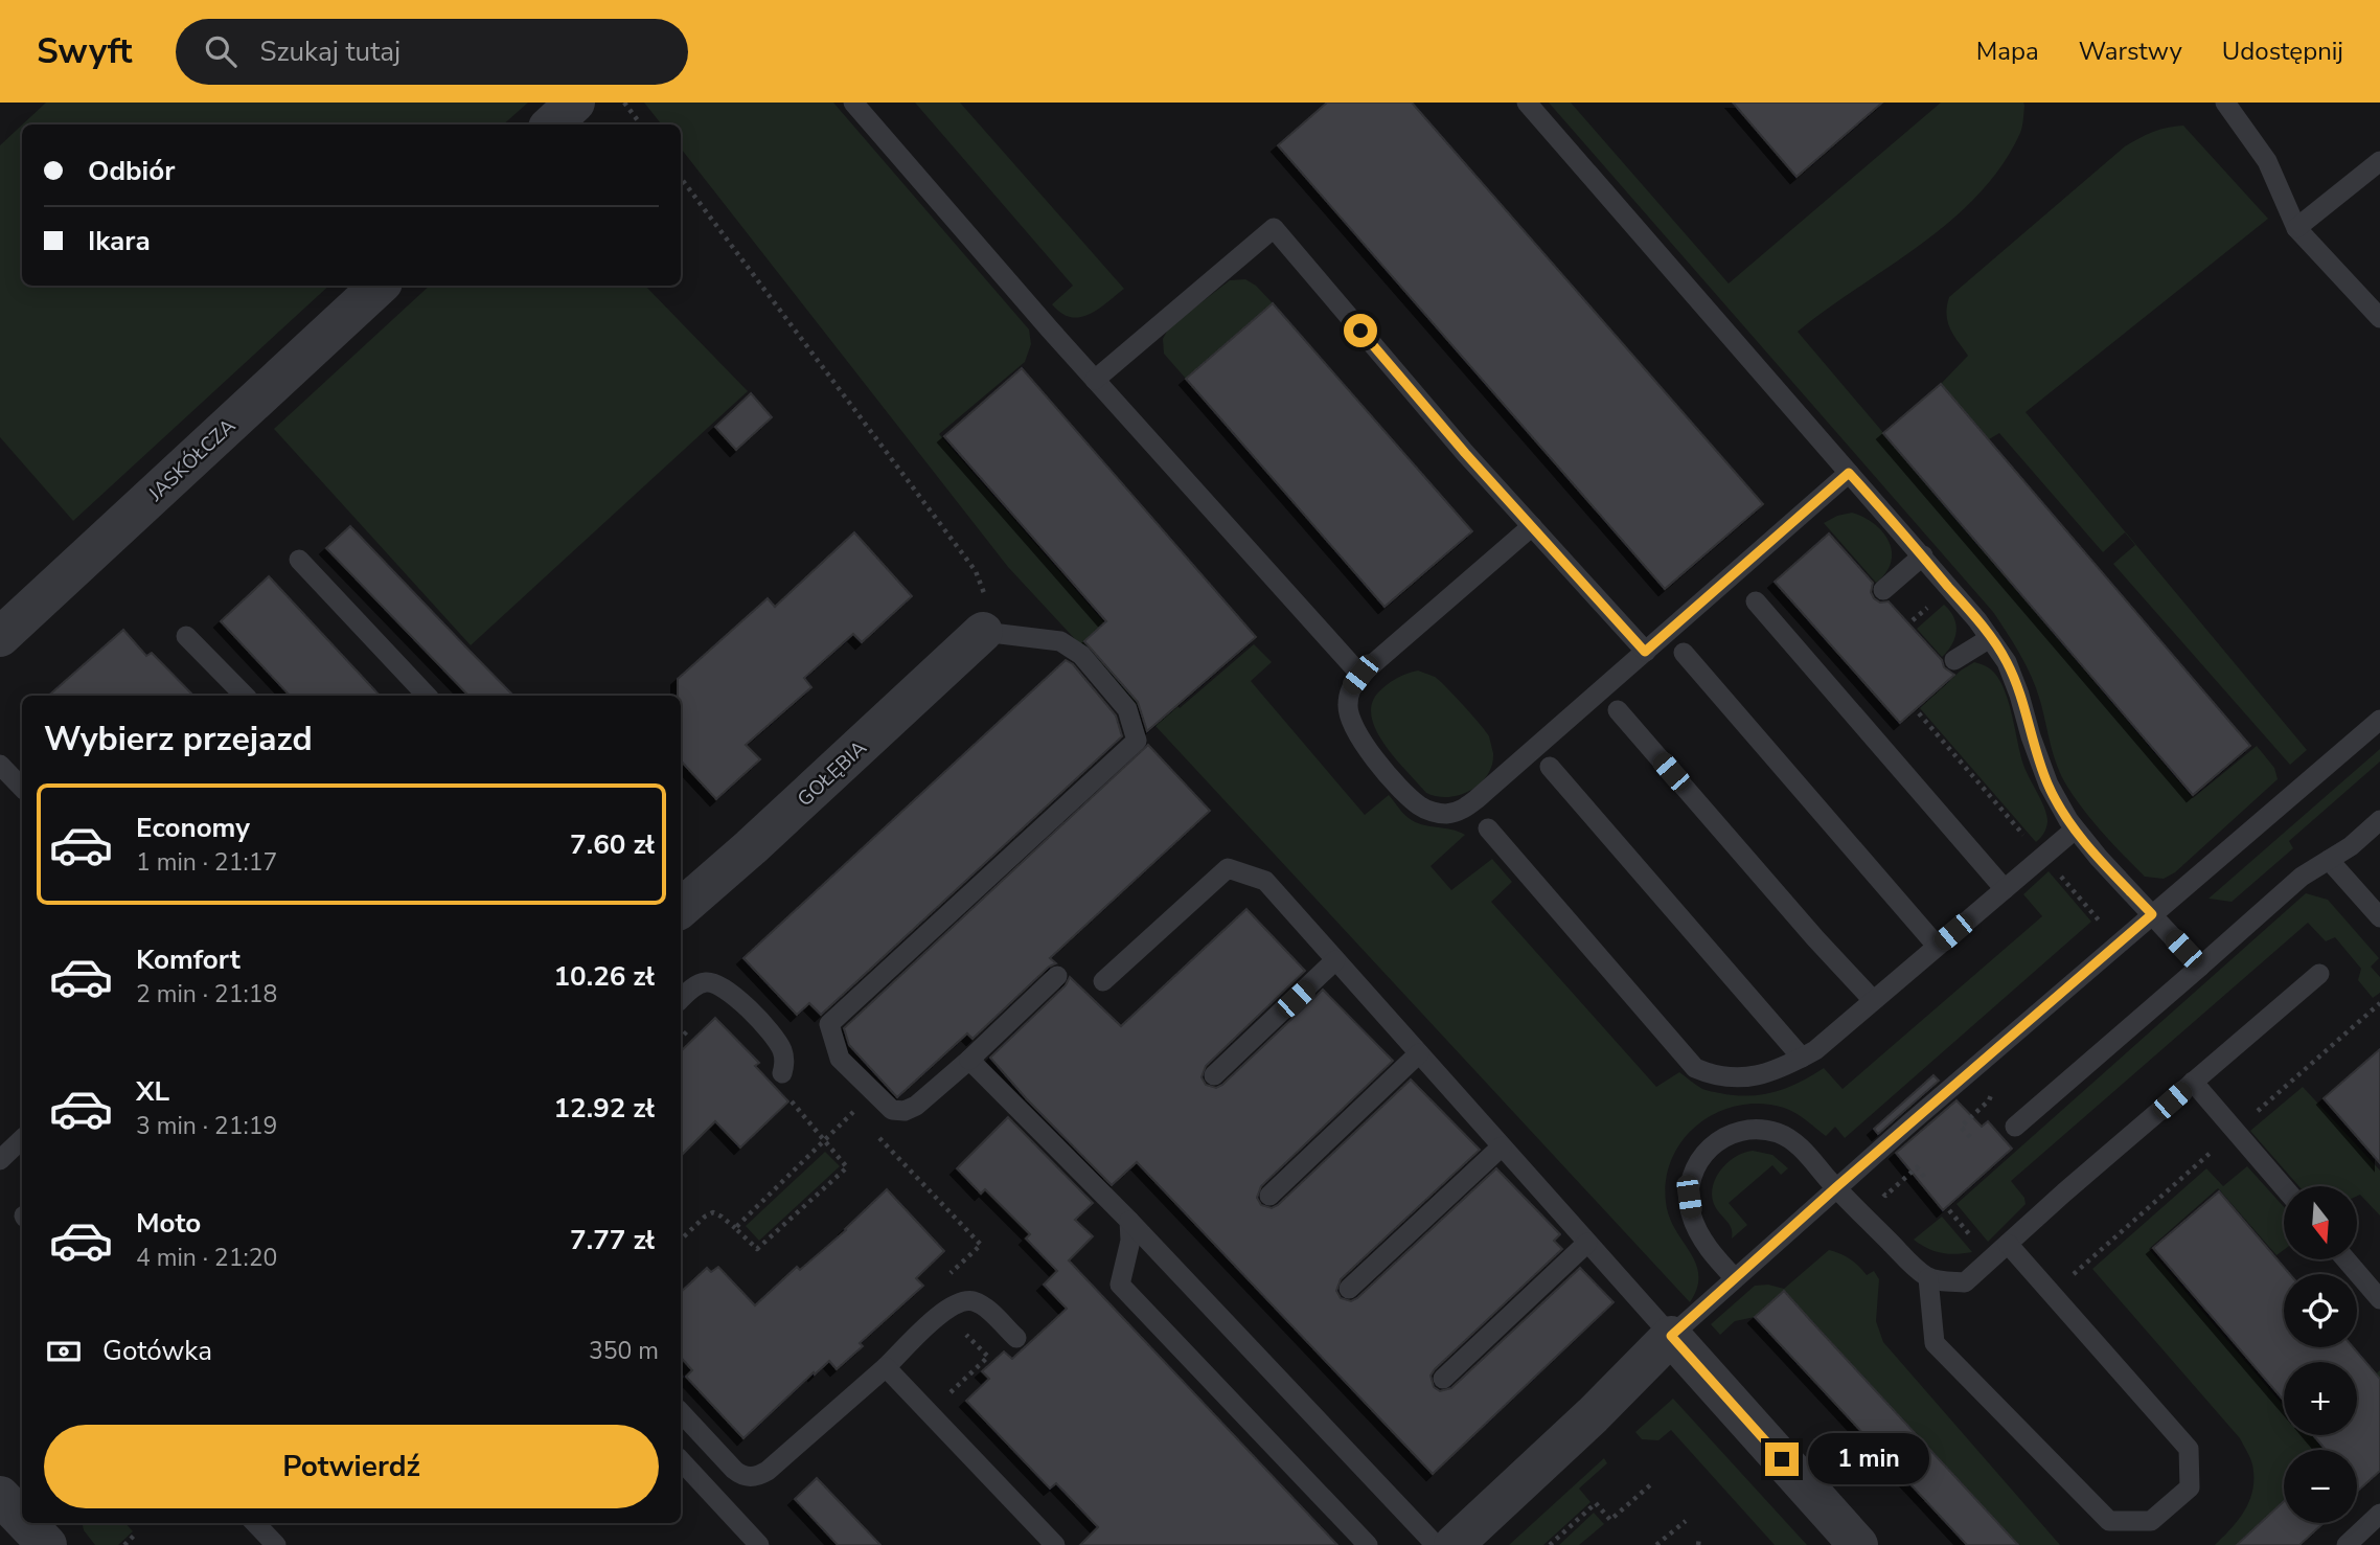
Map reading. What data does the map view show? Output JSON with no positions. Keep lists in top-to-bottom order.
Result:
{
  "streets": {
    "street": ["JASKÓŁCZA", "GOŁĘBIA"]
  },
  "north": "bottom",
  "page": {
    "header": "Swyft",
    "search": "Szukaj tutaj",
    "nav": ["Mapa", "Warstwy", "Udostępnij"],
    "banner": ["Odbiór", "Ikara"],
    "heading": "Wybierz przejazd",
    "list": [
      {
        "name": "Economy",
        "note": "1 min · 21:17",
        "value": "7.60 zł"
      },
      {
        "name": "Komfort",
        "note": "2 min · 21:18",
        "value": "10.26 zł"
      },
      {
        "name": "XL",
        "note": "3 min · 21:19",
        "value": "12.92 zł"
      },
      {
        "name": "Moto",
        "note": "4 min · 21:20",
        "value": "7.77 zł"
      }
    ],
    "map_buttons": ["+", "−"],
    "pay": ["Gotówka", "350 m"],
    "buttons": "Potwierdź",
    "bubble": "1 min"
  }
}
